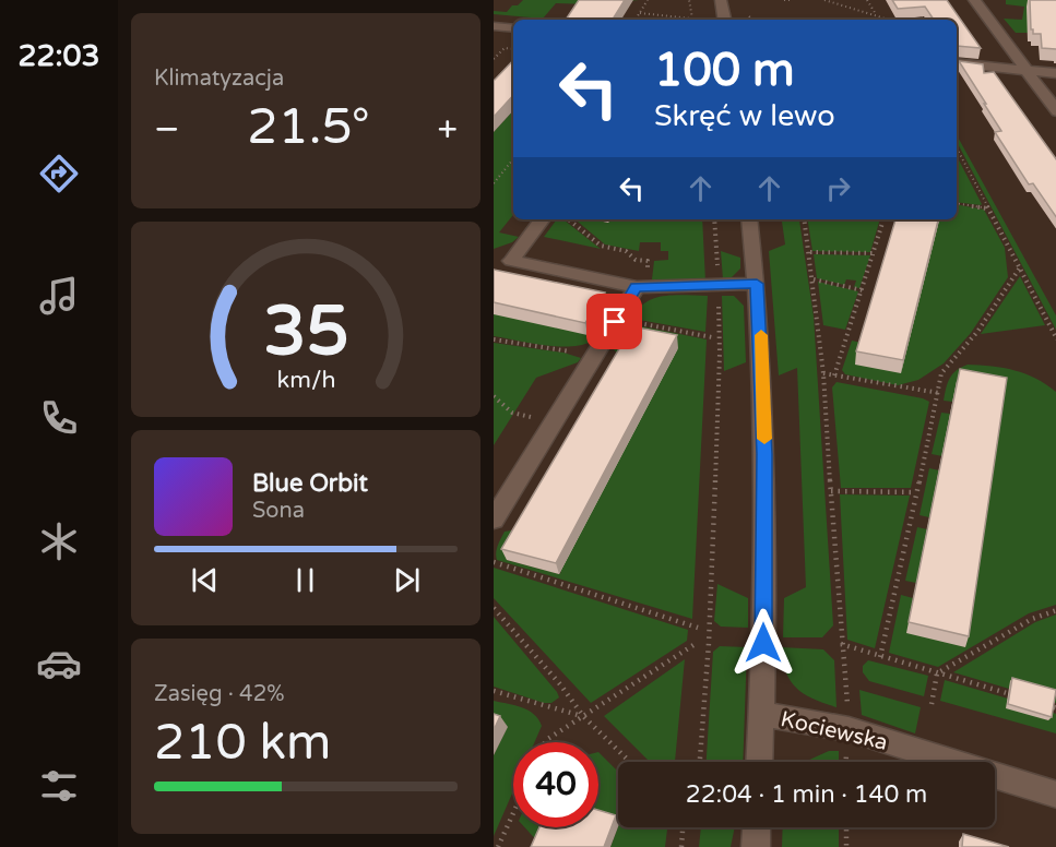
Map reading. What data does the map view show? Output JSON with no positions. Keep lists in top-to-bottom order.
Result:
{
  "streets": {
    "street": ["Kociewska"]
  },
  "page": {
    "tabs": "22:03",
    "tile": [
      "Klimatyzacja",
      ["Zasięg · 42%", "210 km"]
    ],
    "turn": ["100 m", "Skręć w lewo"],
    "heat": ["−", "21.5°", "+"],
    "song": ["Blue Orbit", "Sona"],
    "limit": "40",
    "trip": "22:04 · 1 min · 140 m",
    "gauge": ["35", "km/h"]
  }
}
